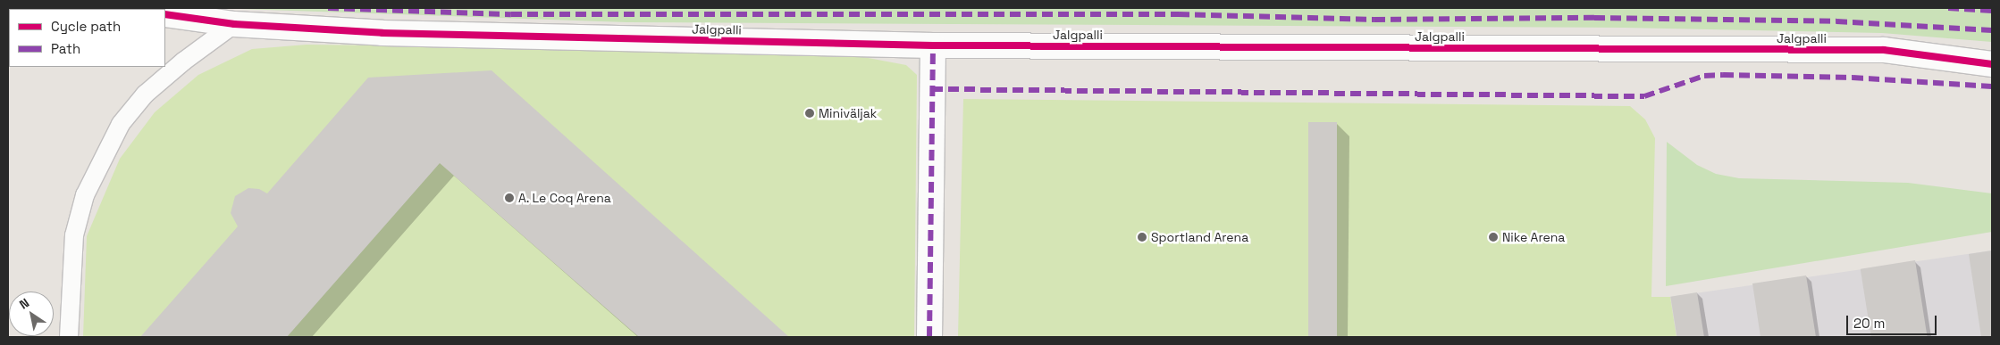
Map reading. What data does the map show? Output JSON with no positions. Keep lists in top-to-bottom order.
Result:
{
  "streets": {
    "street": ["Jalgpalli"]
  },
  "places": [
    "Miniväljak",
    "A. Le Coq Arena",
    "Sportland Arena",
    "Nike Arena"
  ],
  "legend": ["Cycle path", "Path"],
  "scale_bar": "20 m",
  "north": "top left"
}
